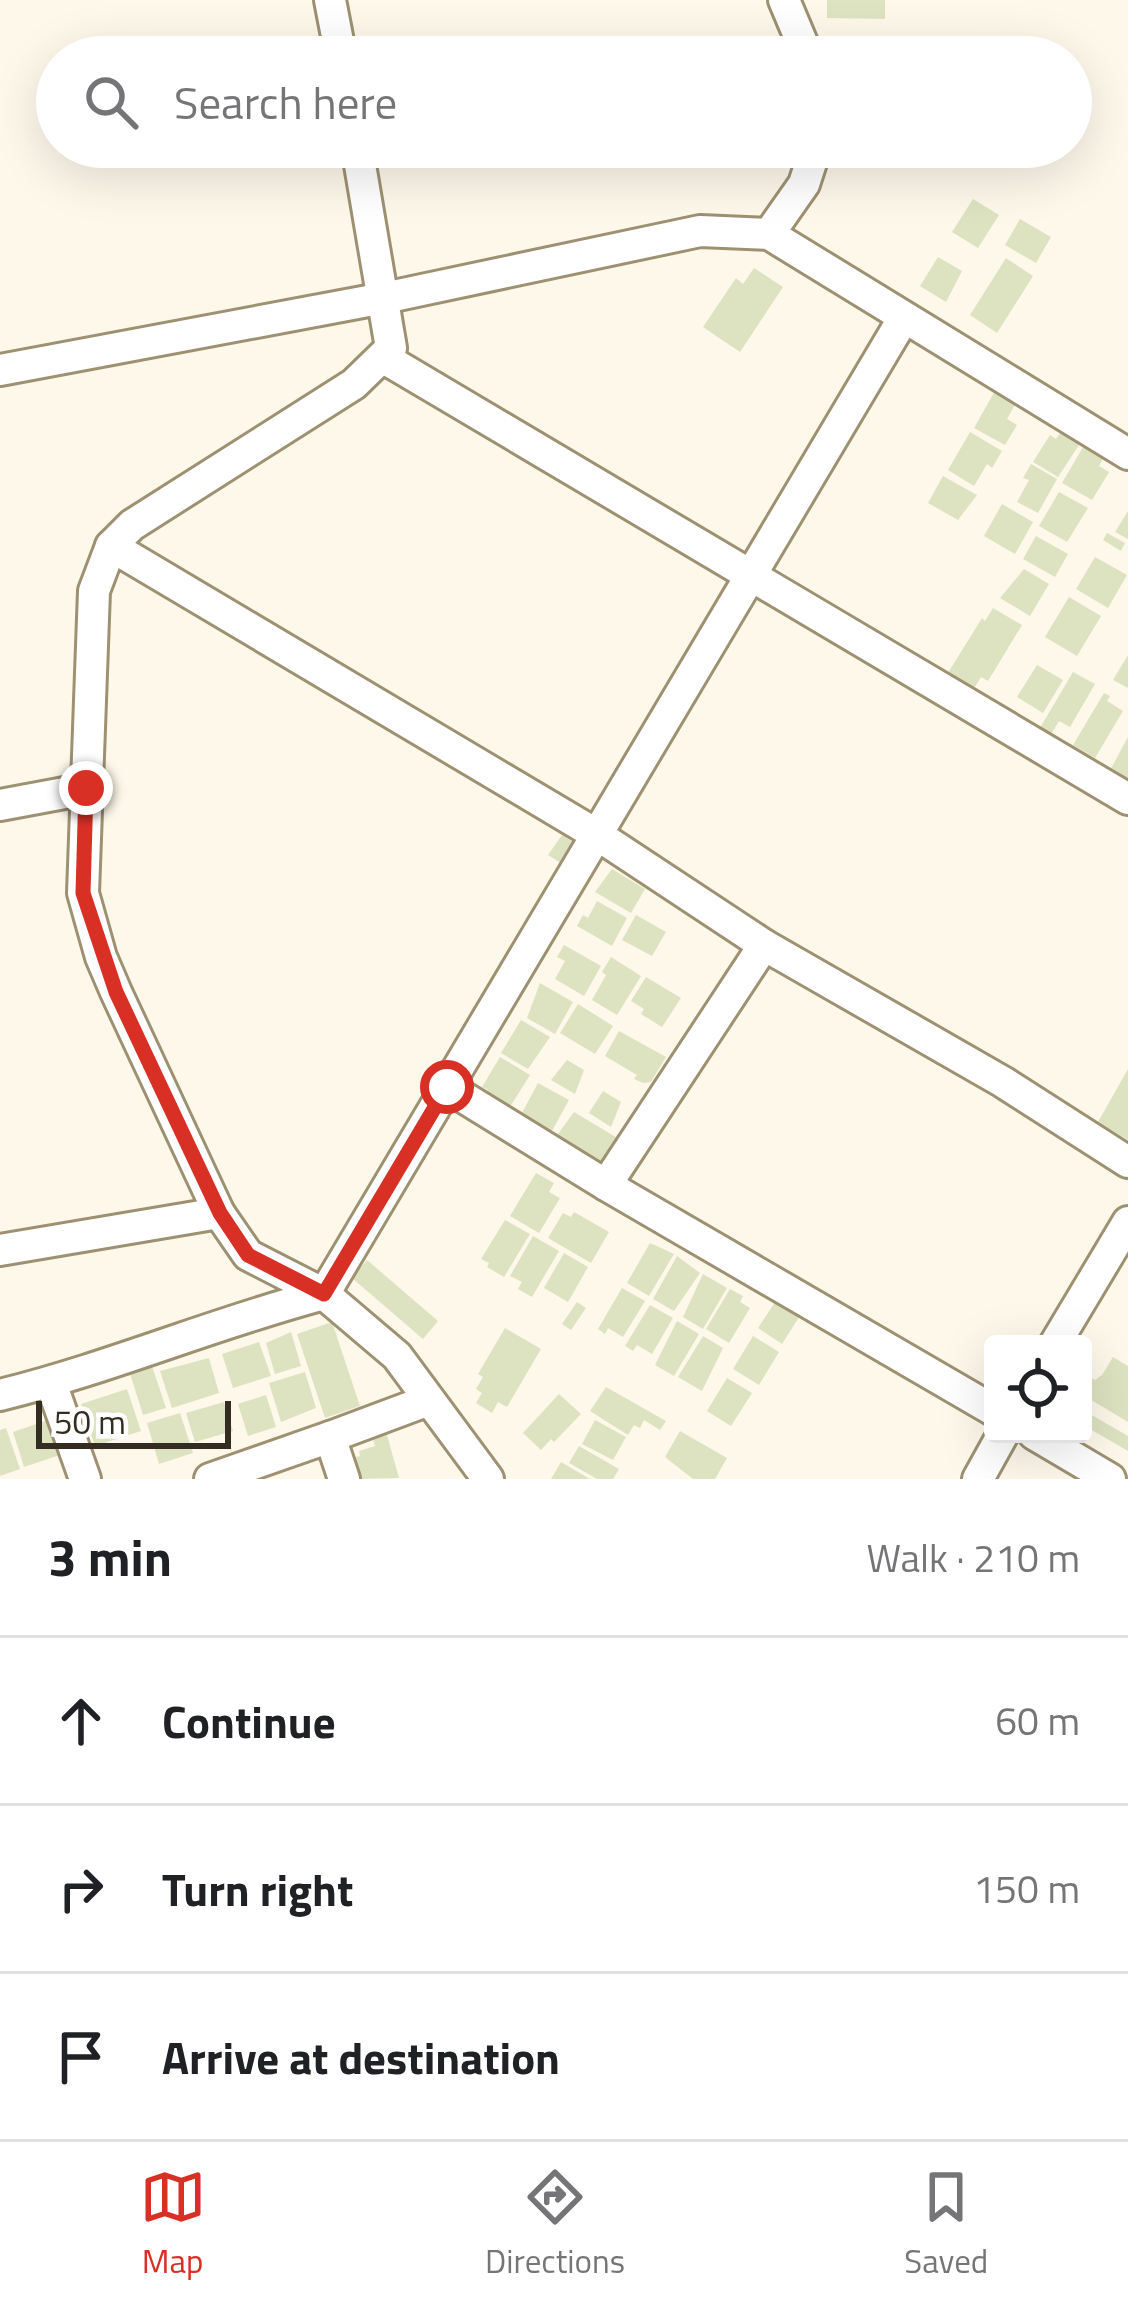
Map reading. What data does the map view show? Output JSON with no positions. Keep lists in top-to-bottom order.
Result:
{
  "scale_bar": "50 m",
  "page": {
    "search": "Search here",
    "scale": "50 m",
    "heading": ["3 min", "Walk · 210 m"],
    "list": [
      ["Continue", "60 m"],
      ["Turn right", "150 m"],
      "Arrive at destination"
    ],
    "nav": ["Map", "Directions", "Saved"]
  }
}
